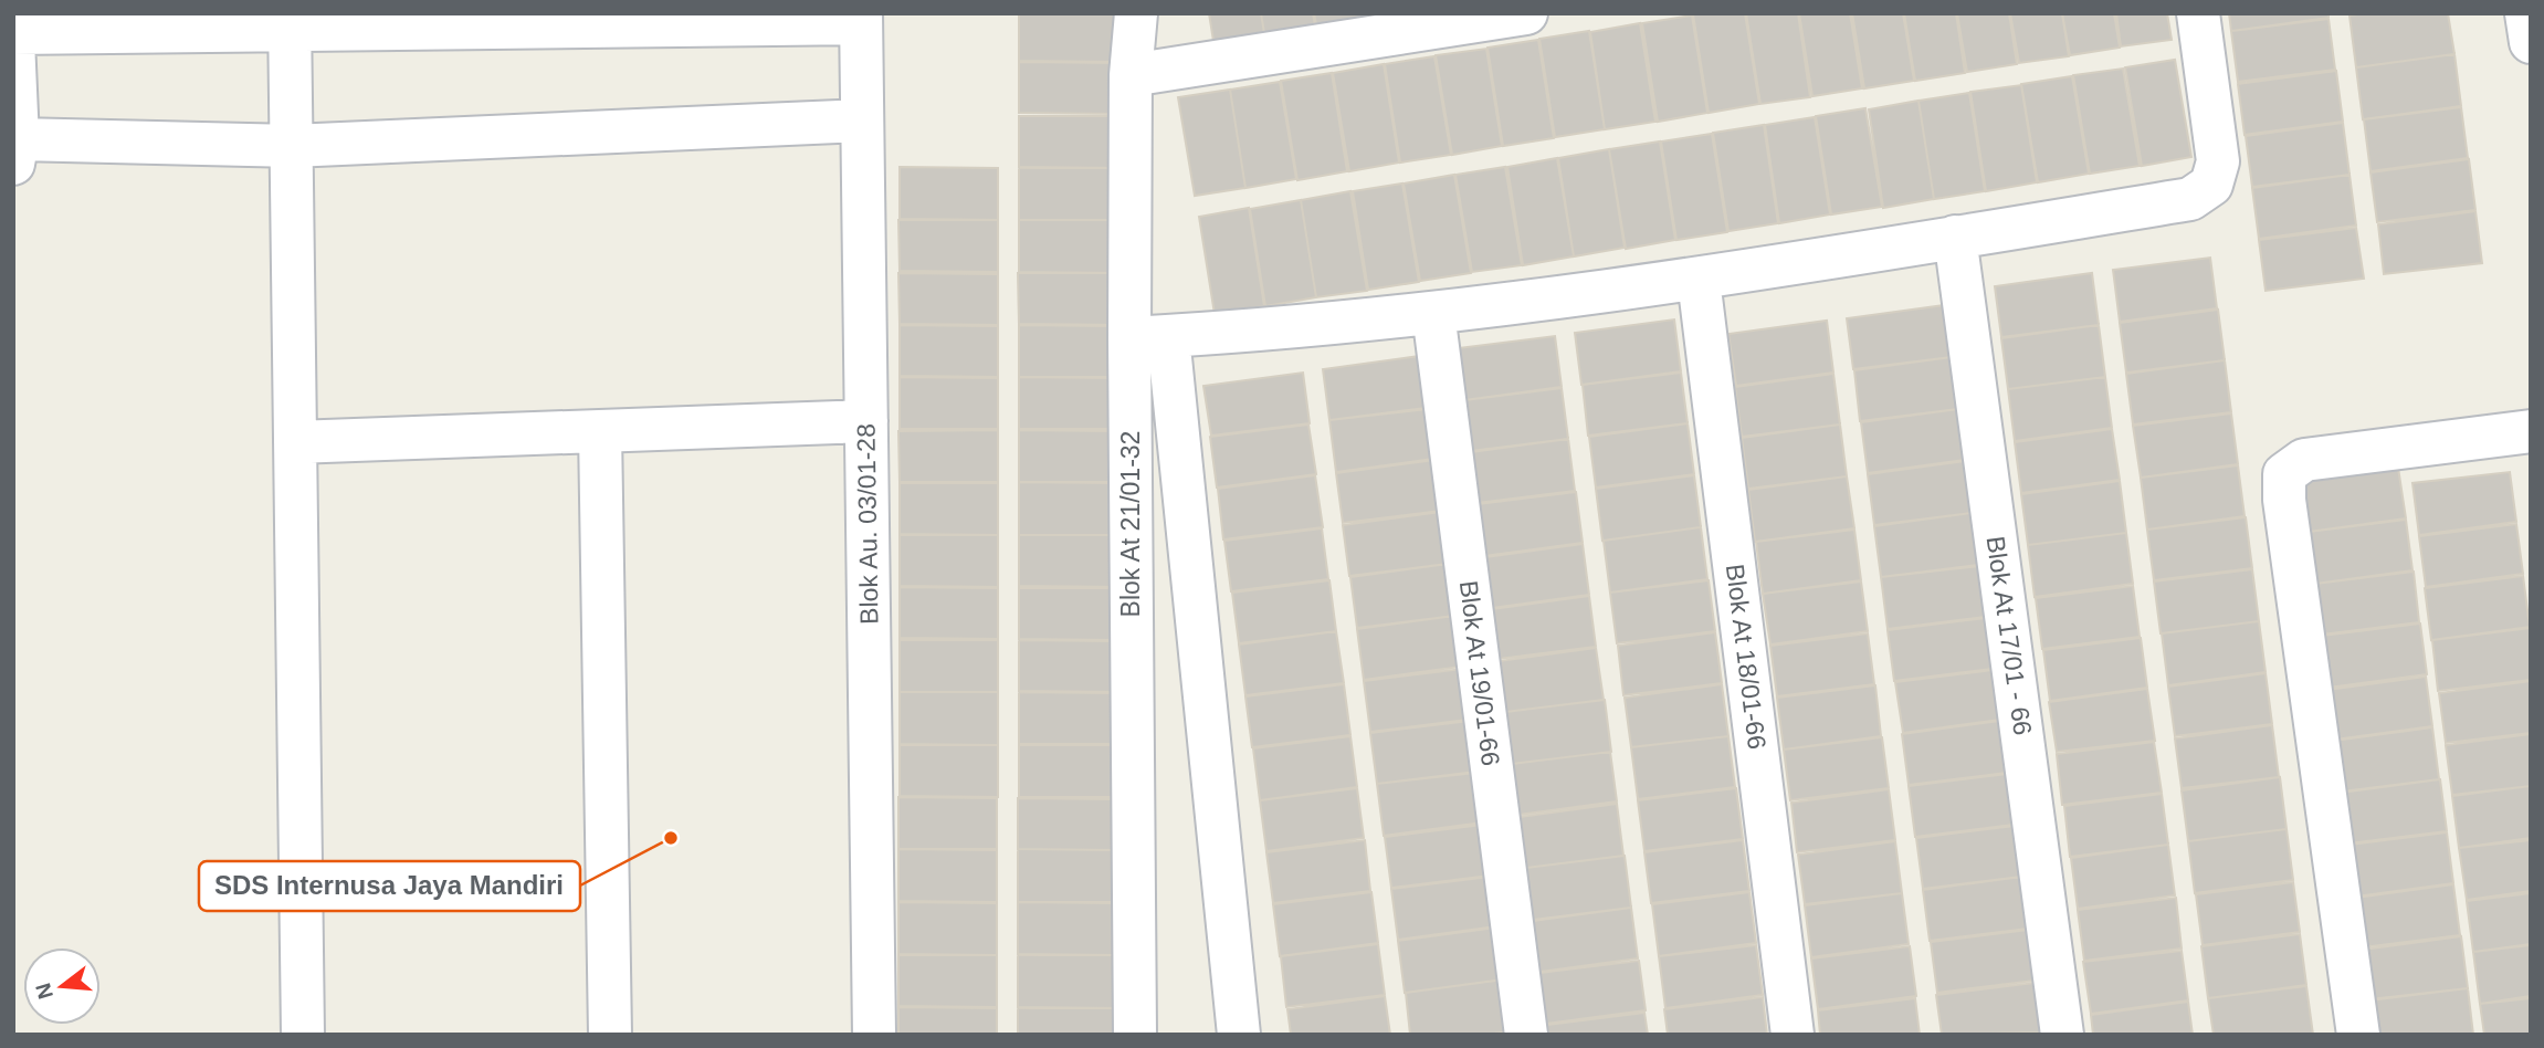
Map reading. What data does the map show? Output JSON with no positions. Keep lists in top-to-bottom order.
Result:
{
  "streets": {
    "street": [
      "Blok Au. 03/01-28",
      "Blok At 21/01-32",
      "Blok At 17/01 - 66",
      "Blok At 18/01-66",
      "Blok At 19/01-66"
    ]
  },
  "places": ["SDS Internusa Jaya Mandiri"],
  "north": "left"
}
